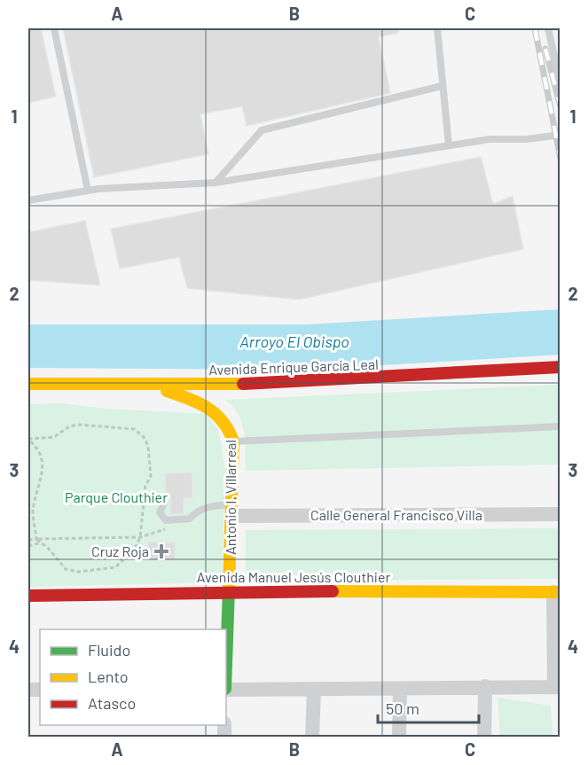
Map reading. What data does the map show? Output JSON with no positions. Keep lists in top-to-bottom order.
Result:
{
  "streets": {
    "street": [
      "Avenida Enrique García Leal",
      "Antonio I. Villarreal",
      "Calle General Francisco Villa",
      "Avenida Manuel Jesús Clouthier"
    ]
  },
  "crossings": [
    ["Avenida Enrique García Leal", "Antonio I. Villarreal"],
    ["Antonio I. Villarreal", "Calle General Francisco Villa"],
    ["Antonio I. Villarreal", "Avenida Manuel Jesús Clouthier"]
  ],
  "water": ["Arroyo El Obispo"],
  "parks": ["Parque Clouthier"],
  "places": {
    "health": ["Cruz Roja"]
  },
  "legend": ["Fluido", "Lento", "Atasco"],
  "scale_bar": "50 m",
  "grid": {
    "columns": ["A", "B", "C"],
    "rows": [
      "1",
      "2",
      "3",
      "4"
    ]
  }
}
